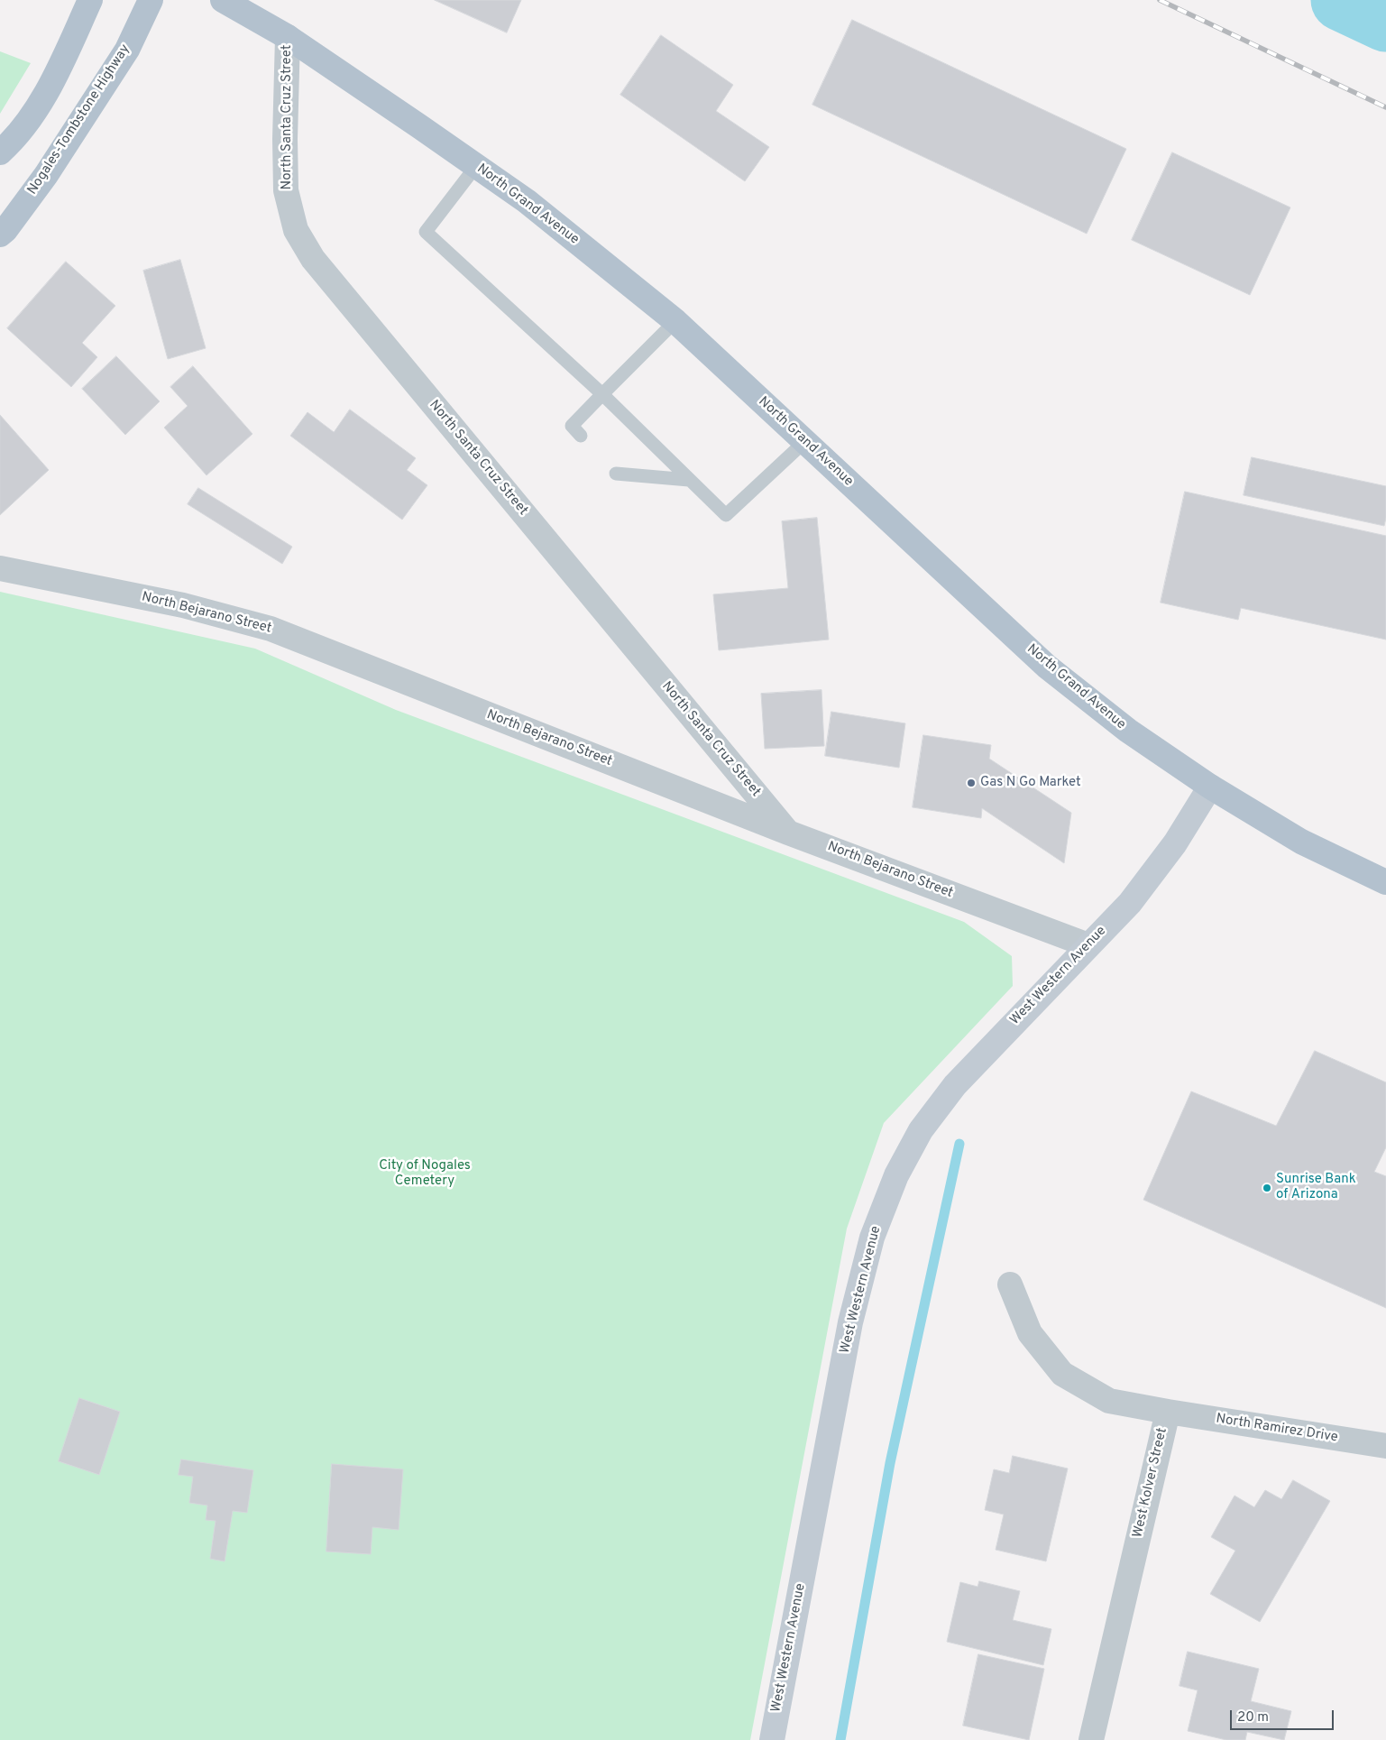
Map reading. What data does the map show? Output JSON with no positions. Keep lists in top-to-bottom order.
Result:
{
  "streets": {
    "main road": ["Nogales-Tombstone Highway", "North Grand Avenue"],
    "street": [
      "North Santa Cruz Street",
      "North Bejarano Street",
      "West Western Avenue",
      "North Ramirez Drive",
      "West Kolver Street"
    ]
  },
  "crossings": [
    ["North Santa Cruz Street", "North Grand Avenue"],
    ["North Santa Cruz Street", "North Bejarano Street"],
    ["North Grand Avenue", "West Western Avenue"],
    ["North Bejarano Street", "West Western Avenue"],
    ["North Ramirez Drive", "West Kolver Street"]
  ],
  "parks": ["City of Nogales Cemetery"],
  "places": ["Gas N Go Market", "Sunrise Bank of Arizona"],
  "scale_bar": "20 m"
}
